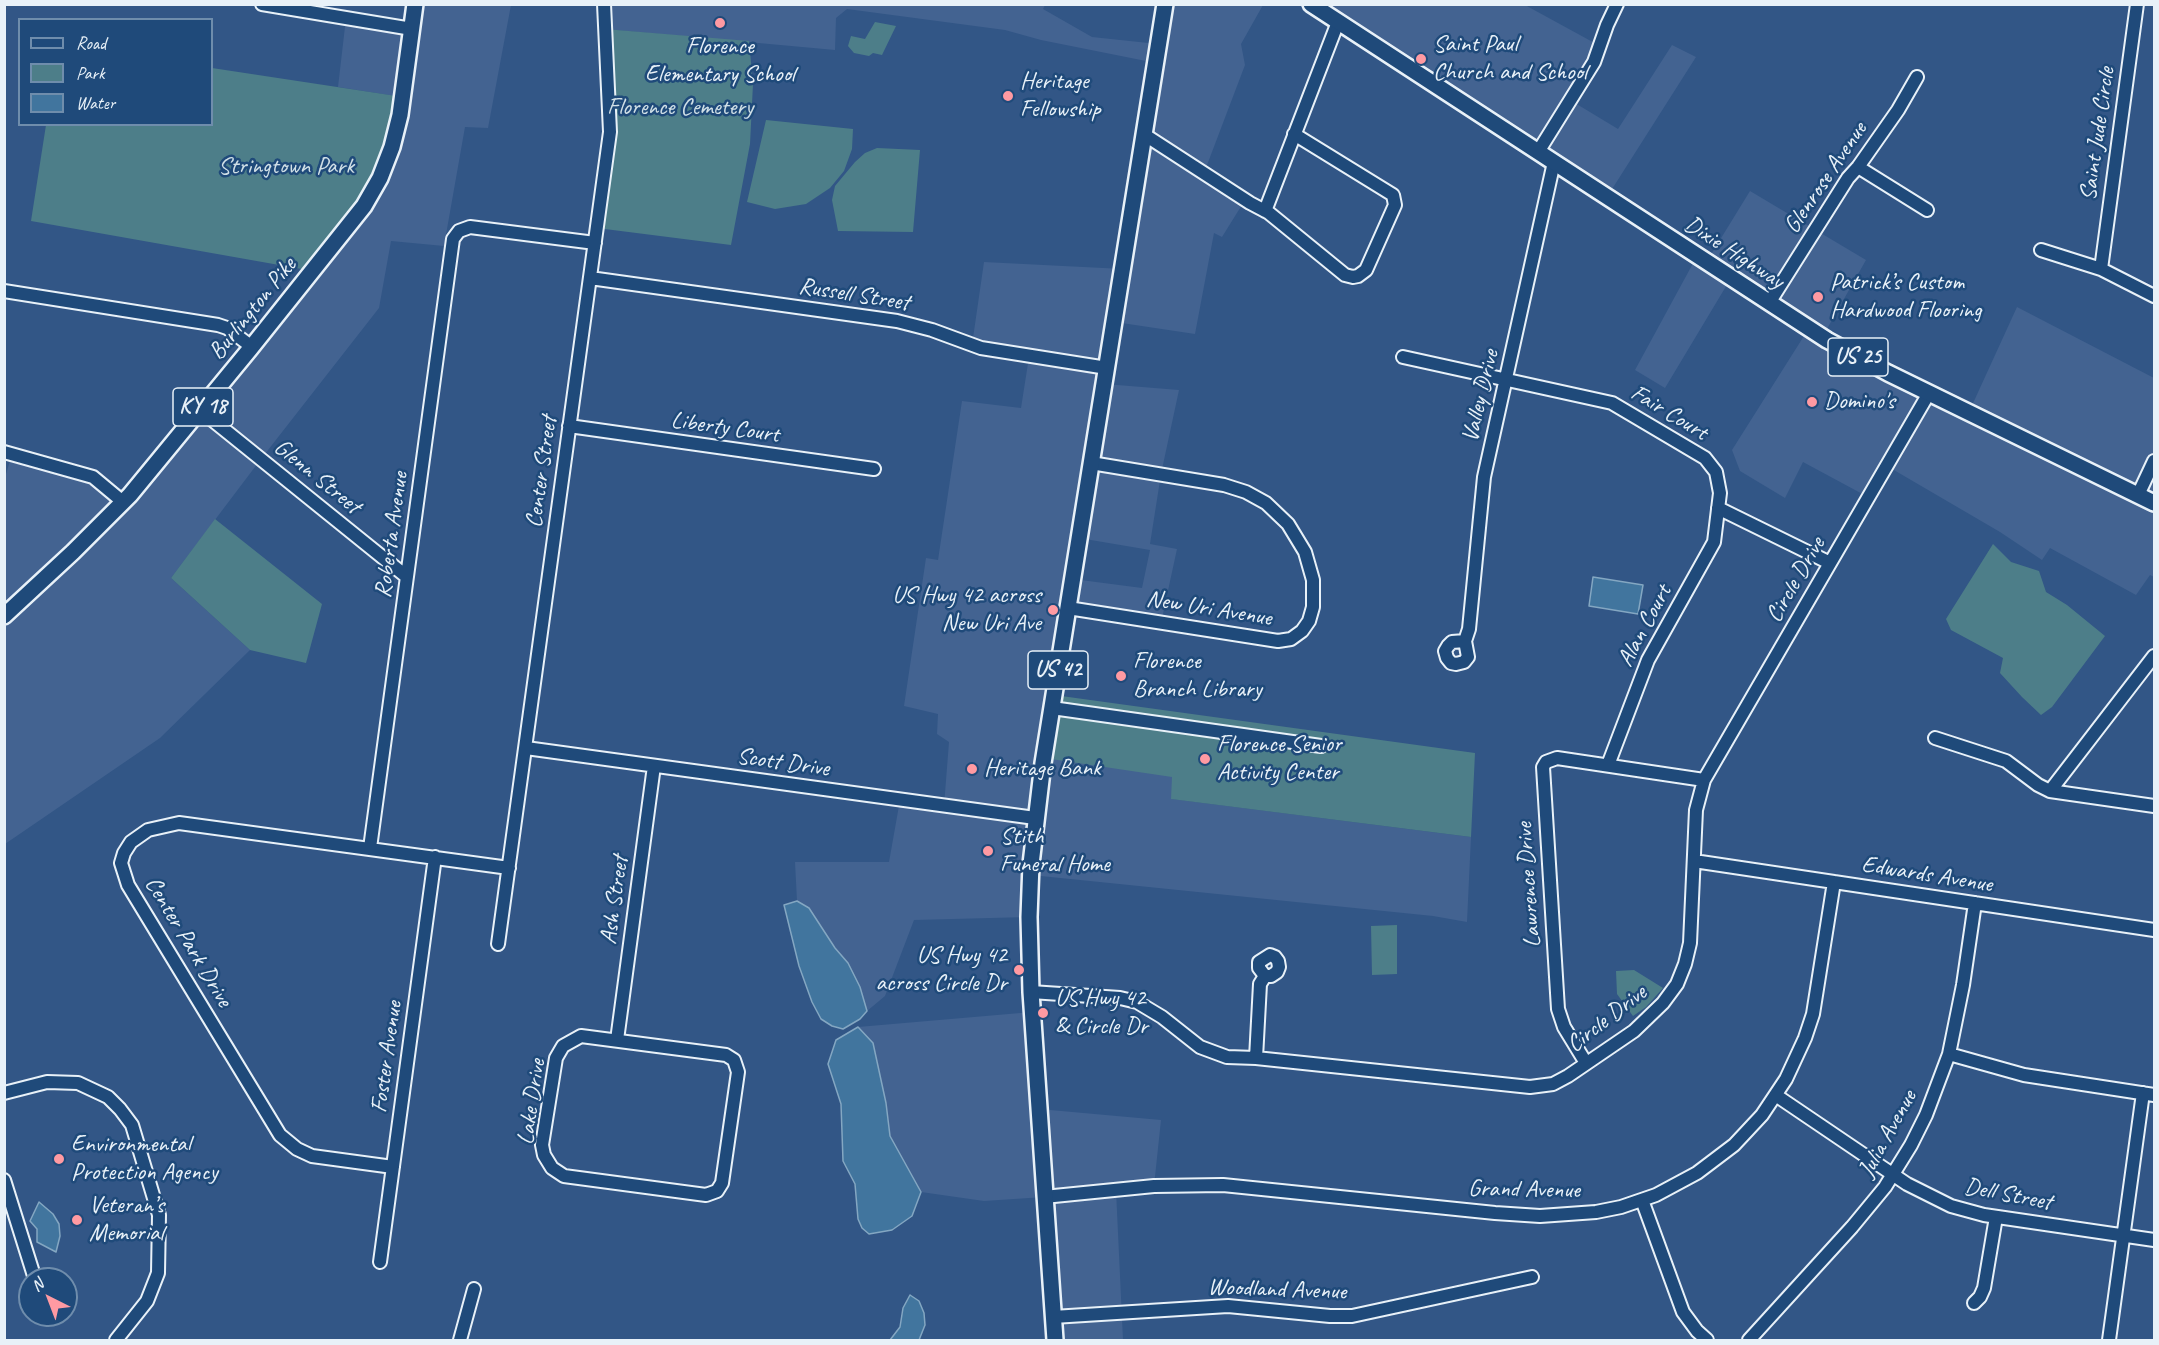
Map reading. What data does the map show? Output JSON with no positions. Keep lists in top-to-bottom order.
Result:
{
  "streets": {
    "main road": [
      "Dixie Highway",
      "Burlington Pike",
      "US 25",
      "KY 18",
      "US 42"
    ],
    "street": [
      "Saint Jude Circle",
      "Glenrose Avenue",
      "Russell Street",
      "Valley Drive",
      "Fair Court",
      "Liberty Court",
      "Center Street",
      "Glenn Street",
      "Roberta Avenue",
      "Circle Drive",
      "New Uri Avenue",
      "Alan Court",
      "Scott Drive",
      "Edwards Avenue",
      "Lawrence Drive",
      "Ash Street",
      "Center Park Drive",
      "Foster Avenue",
      "Lake Drive",
      "Julia Avenue",
      "Grand Avenue",
      "Dell Street",
      "Woodland Avenue"
    ]
  },
  "crossings": [
    ["Glenrose Avenue", "Dixie Highway"],
    ["Dixie Highway", "Valley Drive"],
    ["Dixie Highway", "Circle Drive"],
    ["Russell Street", "Center Street"],
    ["Russell Street", "US 42"],
    ["Burlington Pike", "Glenn Street"],
    ["Valley Drive", "Fair Court"],
    ["Fair Court", "Alan Court"],
    ["Liberty Court", "Center Street"],
    ["Center Street", "Roberta Avenue"],
    ["Center Street", "Scott Drive"],
    ["Center Street", "Center Park Drive"],
    ["Glenn Street", "Roberta Avenue"],
    ["Roberta Avenue", "Center Park Drive"],
    ["Circle Drive", "US 42"],
    ["Circle Drive", "Edwards Avenue"],
    ["Circle Drive", "Lawrence Drive"],
    ["New Uri Avenue", "US 42"],
    ["Alan Court", "Lawrence Drive"],
    ["US 42", "Scott Drive"],
    ["US 42", "Grand Avenue"],
    ["US 42", "Woodland Avenue"],
    ["Scott Drive", "Ash Street"],
    ["Edwards Avenue", "Julia Avenue"],
    ["Edwards Avenue", "Grand Avenue"],
    ["Ash Street", "Lake Drive"],
    ["Center Park Drive", "Foster Avenue"],
    ["Julia Avenue", "Dell Street"],
    ["Grand Avenue", "Dell Street"]
  ],
  "parks": ["Florence Cemetery", "Stringtown Park"],
  "places": [
    "Florence Elementary School",
    "Saint Paul Church and School",
    "Heritage Fellowship",
    "Patrick’s Custom Hardwood Flooring",
    "Domino's",
    "US Hwy 42 across New Uri Ave",
    "Florence Branch Library",
    "Florence Senior Activity Center",
    "Heritage Bank",
    "Stith Funeral Home",
    "US Hwy 42 across Circle Dr",
    "US Hwy 42 & Circle Dr",
    "Environmental Protection Agency",
    "Veteran’s Memorial"
  ],
  "legend": ["Road", "Park", "Water"],
  "north": "top left"
}
